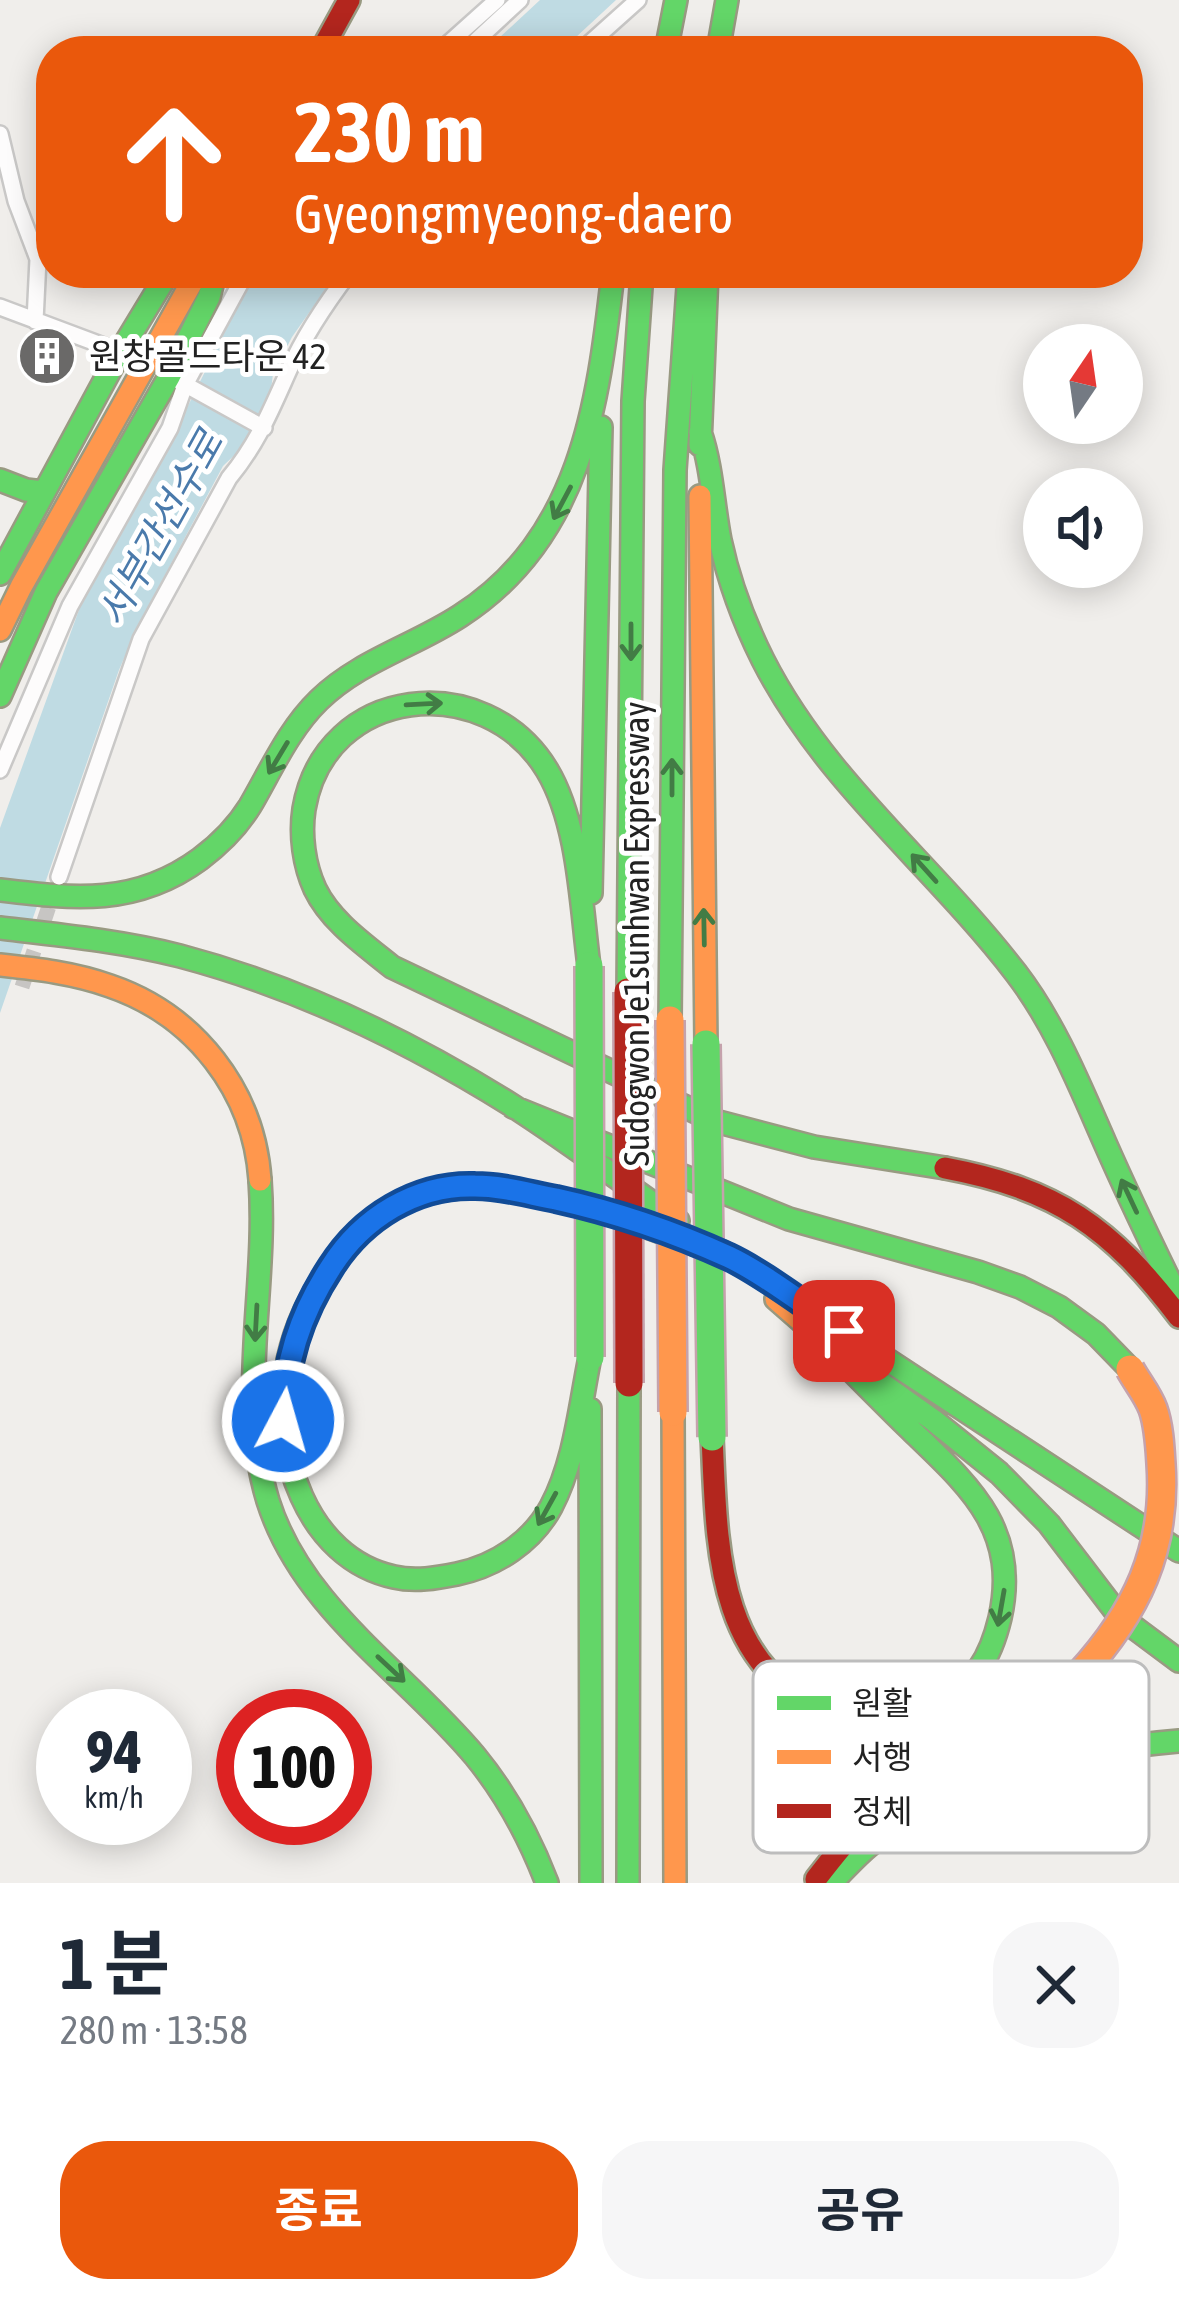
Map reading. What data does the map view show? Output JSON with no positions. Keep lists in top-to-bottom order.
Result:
{
  "streets": {
    "main road": ["Sudogwon Je1sunhwan Expressway"]
  },
  "water": ["서부간선수로"],
  "places": {
    "building": ["원창골드타운 42"]
  },
  "legend": ["원활", "서행", "정체"],
  "north": "top",
  "page": {
    "turn": ["230 m", "Gyeongmyeong-daero"],
    "speed": "94 km/h",
    "limit": "100",
    "heading": ["1 분", "280 m · 13:58"],
    "buttons": ["종료", "공유"]
  }
}
